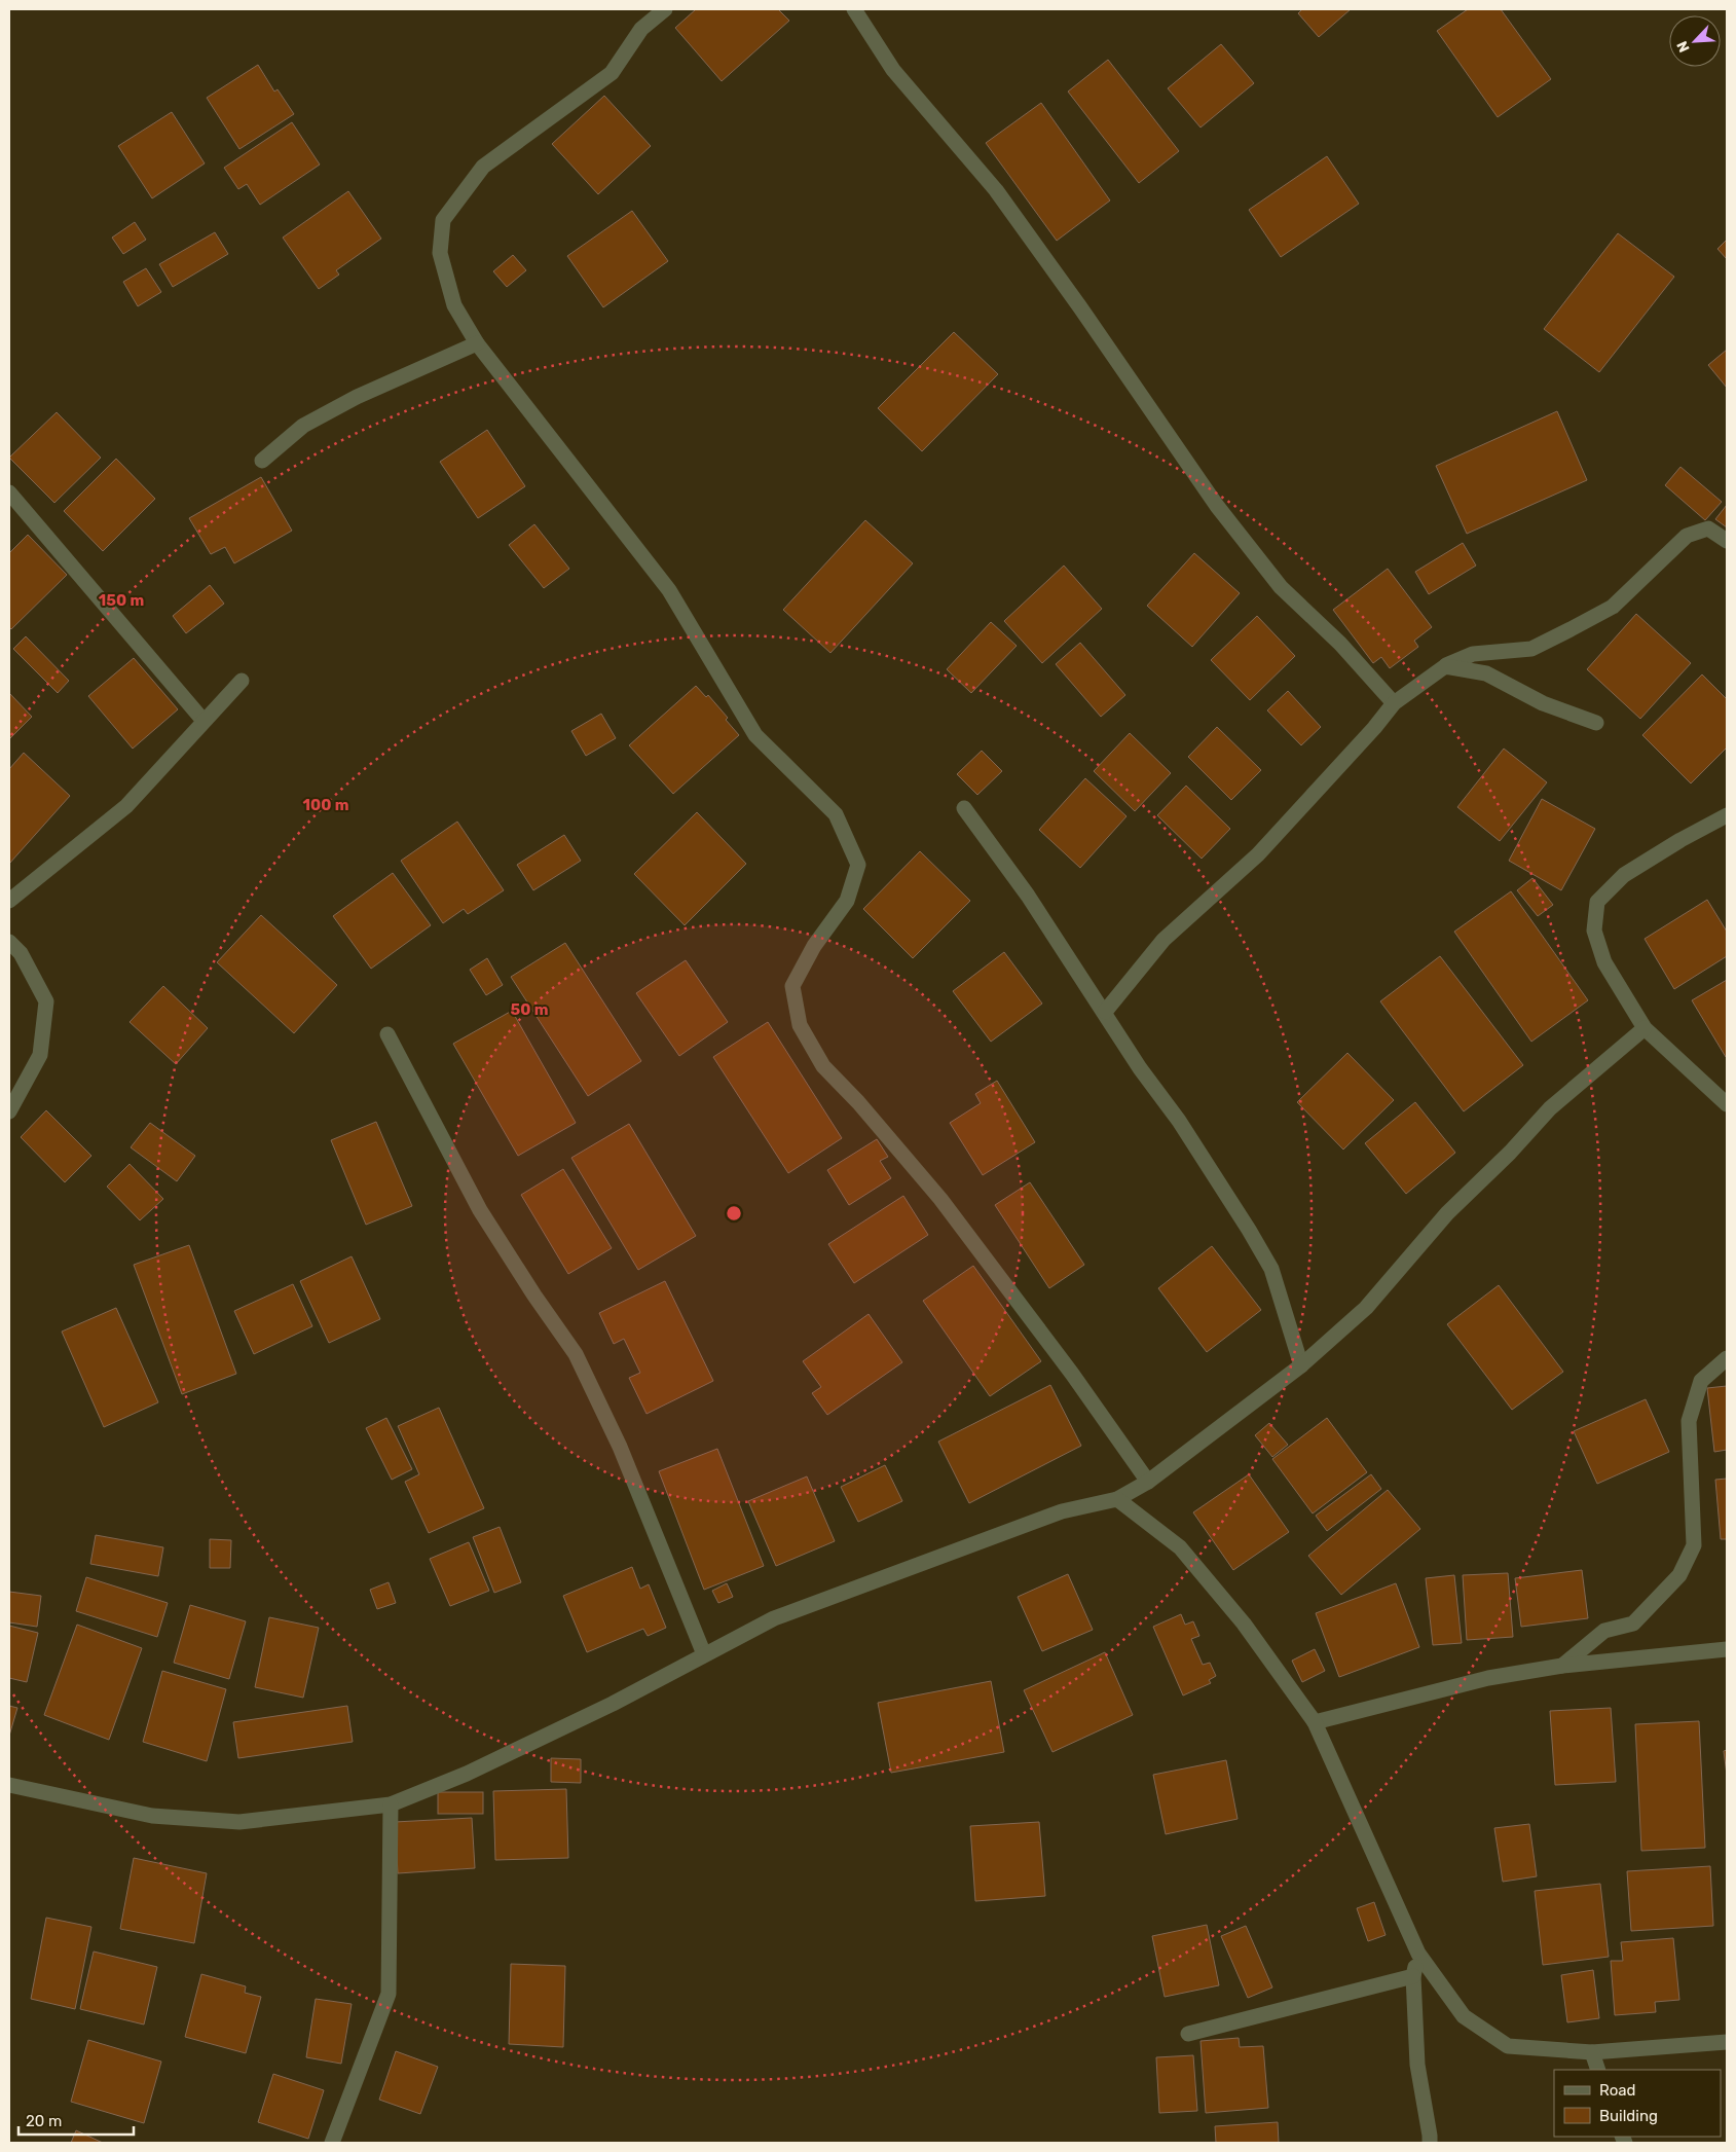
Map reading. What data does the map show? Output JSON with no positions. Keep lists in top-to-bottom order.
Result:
{
  "legend": ["Road", "Building"],
  "scale_bar": "20 m",
  "north": "bottom left",
  "rings": ["150 m", "100 m", "50 m"]
}
